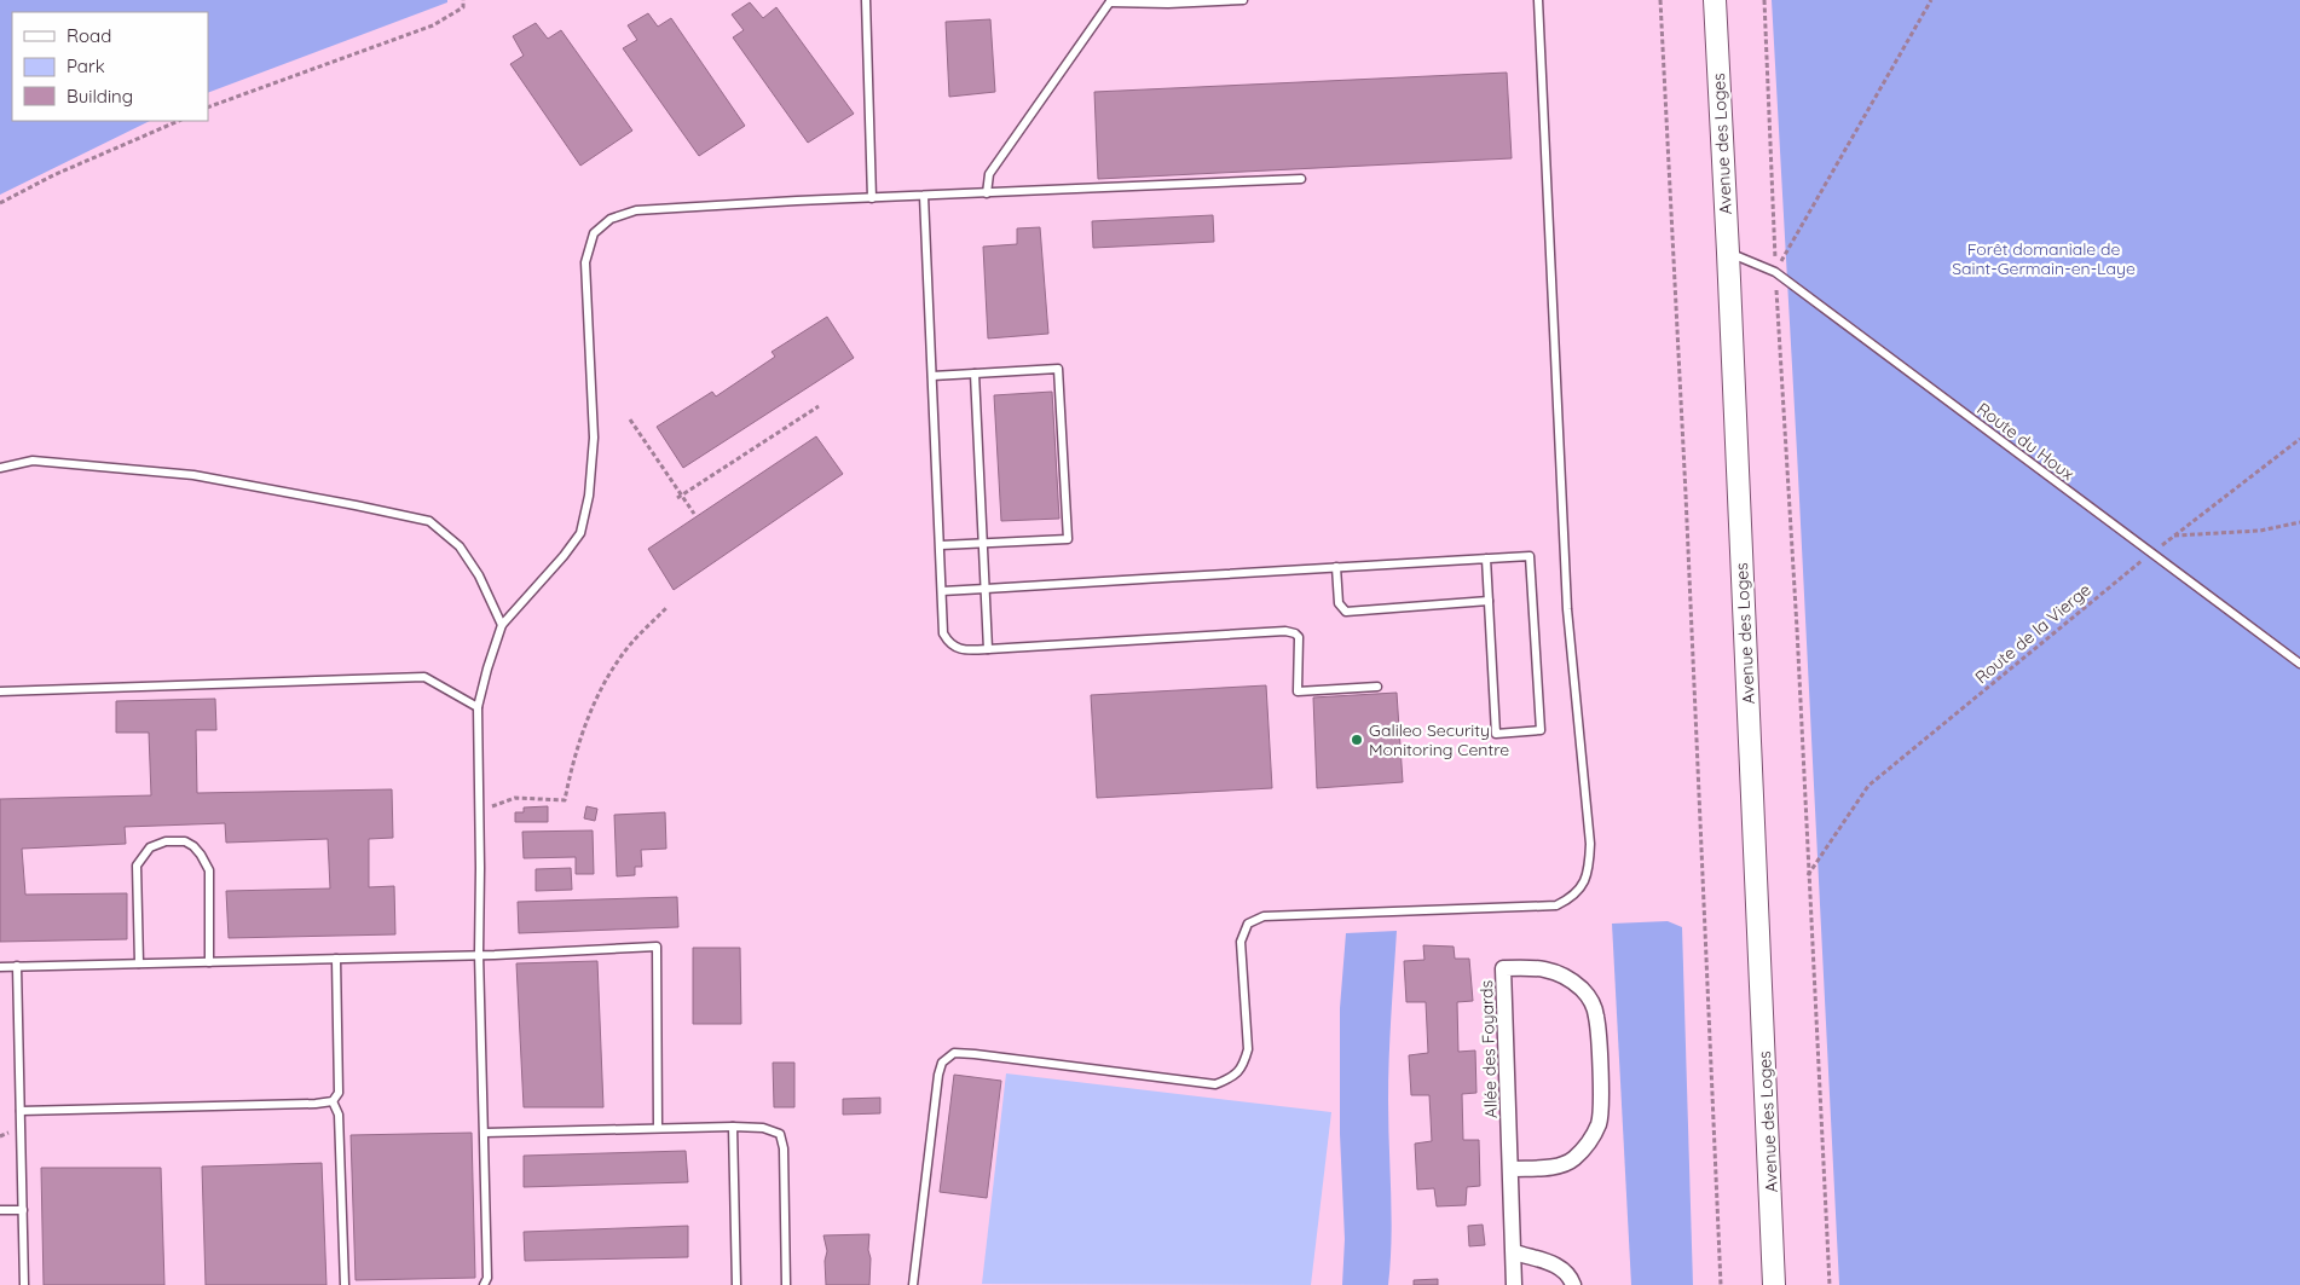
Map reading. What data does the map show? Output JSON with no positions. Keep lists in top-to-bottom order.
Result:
{
  "streets": {
    "main road": ["Avenue des Loges"],
    "street": ["Allée des Foyards"],
    "lane": ["Route du Houx"],
    "path": ["Route de la Vierge"]
  },
  "crossings": [
    ["Avenue des Loges", "Route du Houx"],
    ["Route du Houx", "Route de la Vierge"]
  ],
  "parks": ["Forêt domaniale de Saint-Germain-en-Laye"],
  "places": ["Galileo Security Monitoring Centre"],
  "legend": ["Road", "Park", "Building"]
}
